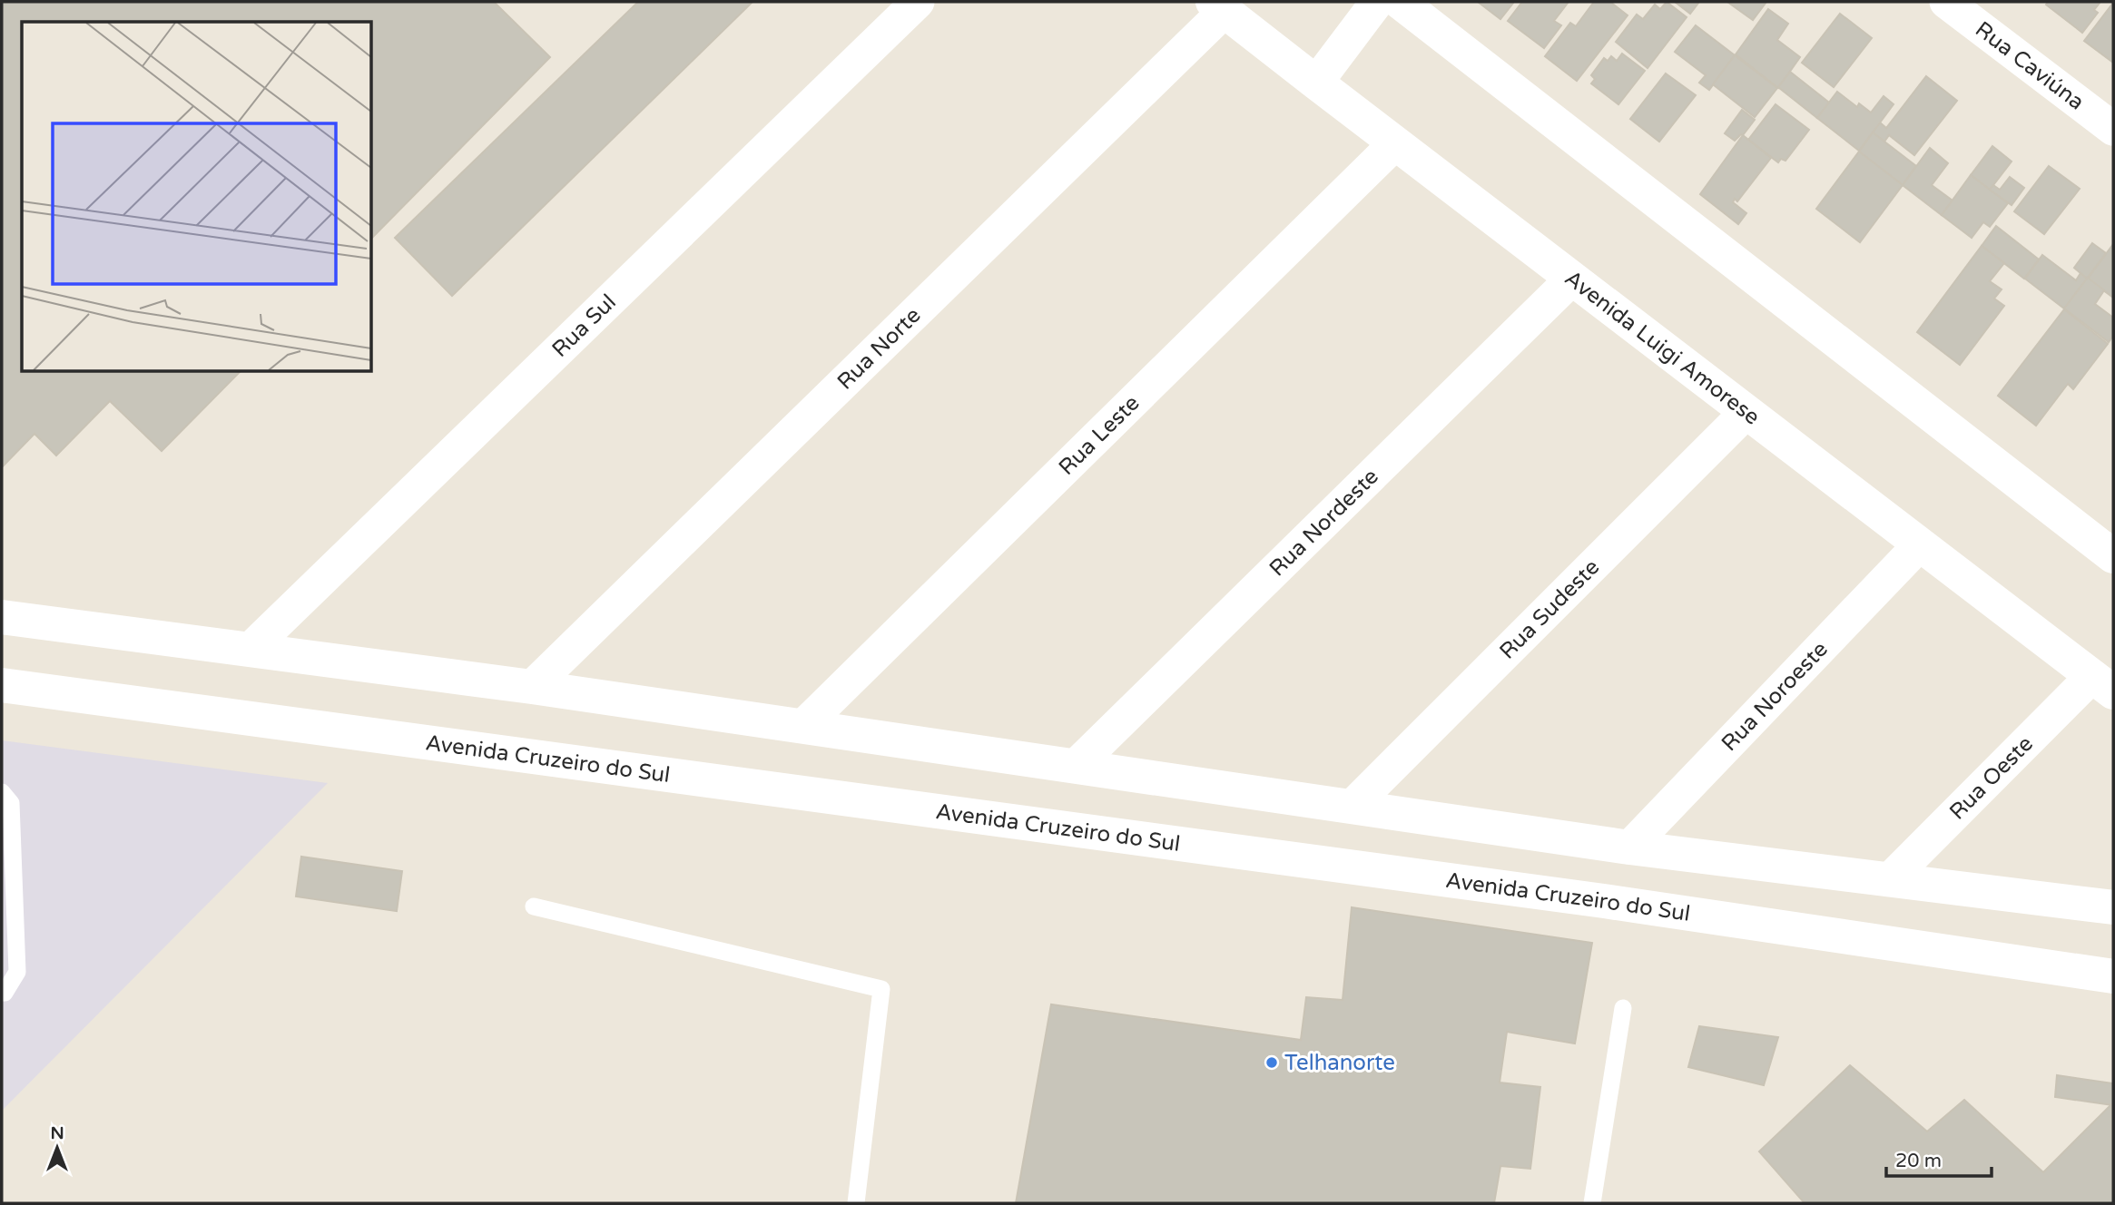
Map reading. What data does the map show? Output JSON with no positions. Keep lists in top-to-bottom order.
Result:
{
  "streets": {
    "street": [
      "Rua Caviúna",
      "Rua Sul",
      "Avenida Luigi Amorese",
      "Rua Norte",
      "Rua Leste",
      "Rua Nordeste",
      "Rua Sudeste",
      "Rua Noroeste",
      "Avenida Cruzeiro do Sul",
      "Rua Oeste"
    ]
  },
  "crossings": [
    ["Avenida Luigi Amorese", "Rua Norte"],
    ["Avenida Luigi Amorese", "Rua Leste"],
    ["Avenida Luigi Amorese", "Rua Nordeste"],
    ["Avenida Luigi Amorese", "Rua Sudeste"],
    ["Avenida Luigi Amorese", "Rua Noroeste"],
    ["Avenida Luigi Amorese", "Rua Oeste"]
  ],
  "places": ["Telhanorte"],
  "scale_bar": "20 m",
  "north": "top"
}
